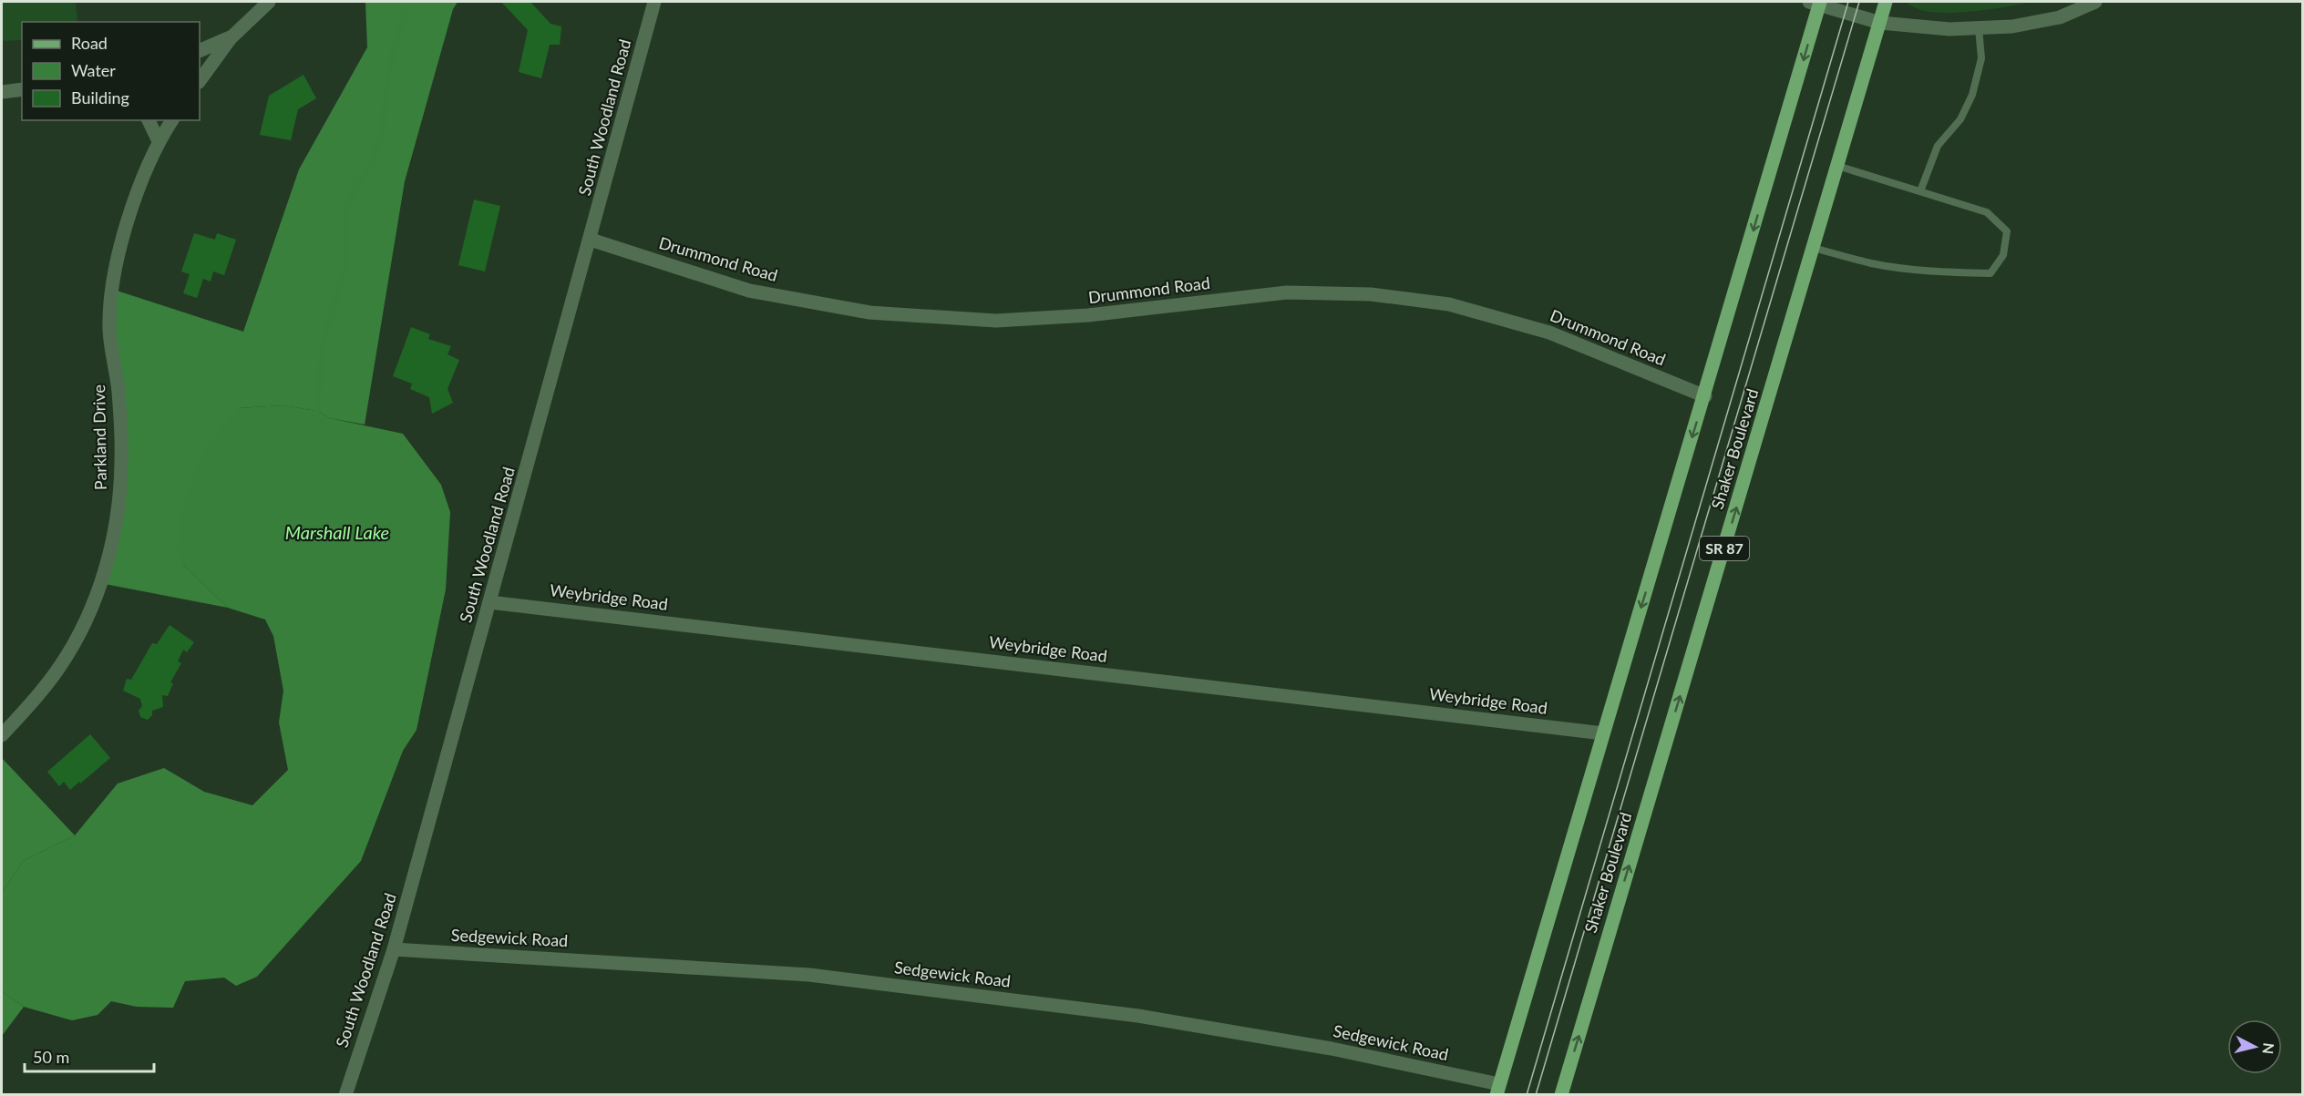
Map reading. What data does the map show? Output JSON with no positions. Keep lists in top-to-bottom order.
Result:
{
  "streets": {
    "main road": ["Shaker Boulevard", "SR 87"],
    "street": [
      "South Woodland Road",
      "Drummond Road",
      "Parkland Drive",
      "Weybridge Road",
      "Sedgewick Road"
    ]
  },
  "crossings": [
    ["South Woodland Road", "Drummond Road"],
    ["South Woodland Road", "Weybridge Road"],
    ["South Woodland Road", "Sedgewick Road"]
  ],
  "water": ["Marshall Lake"],
  "legend": ["Road", "Water", "Building"],
  "scale_bar": "50 m",
  "north": "right"
}
